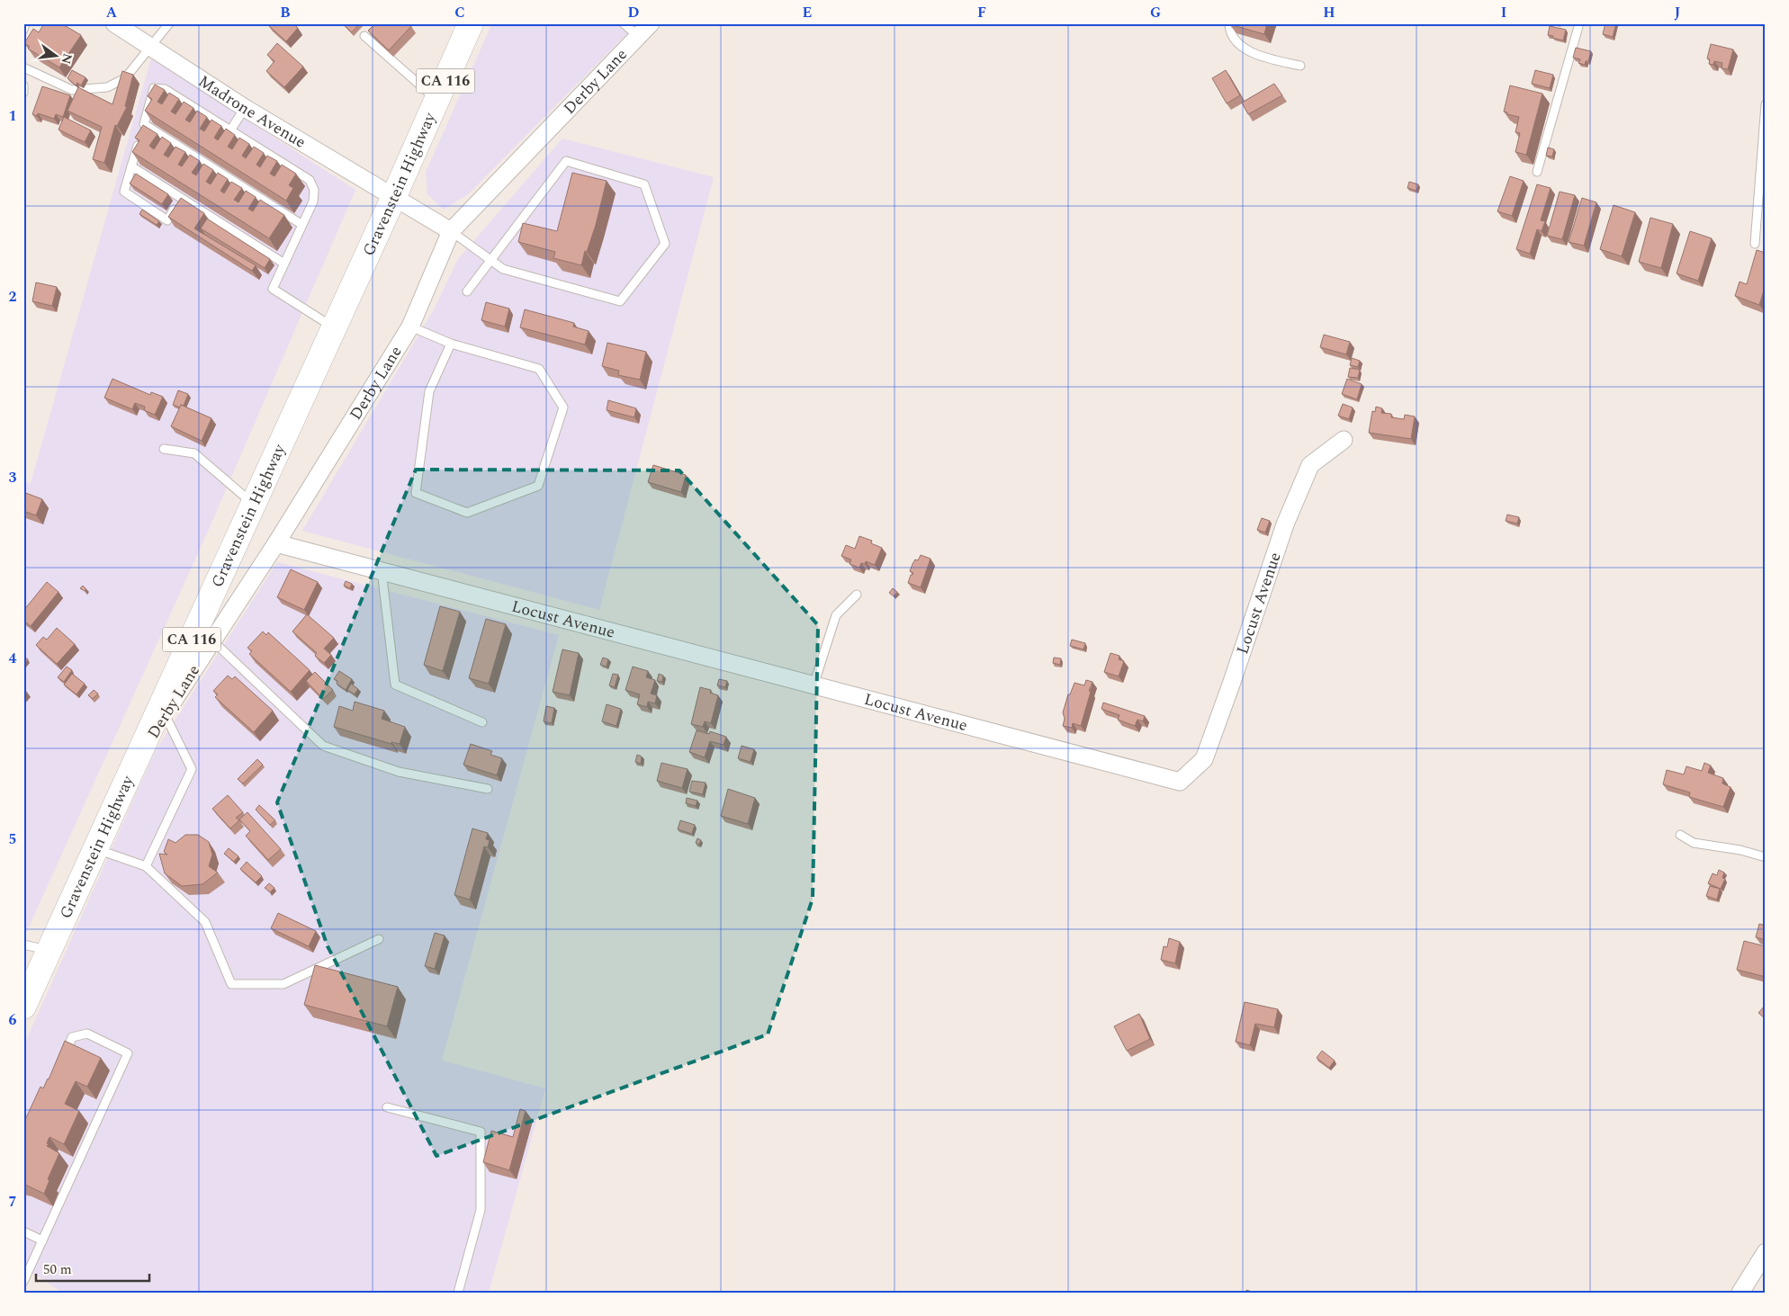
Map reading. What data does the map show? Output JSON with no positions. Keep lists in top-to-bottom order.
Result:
{
  "streets": {
    "main road": ["CA 116", "Gravenstein Highway"],
    "street": ["Derby Lane", "Madrone Avenue", "Locust Avenue"]
  },
  "crossings": [
    ["Derby Lane", "Madrone Avenue"],
    ["Derby Lane", "Gravenstein Highway"],
    ["Derby Lane", "Locust Avenue"],
    ["Madrone Avenue", "Gravenstein Highway"]
  ],
  "scale_bar": "50 m",
  "north": "right",
  "grid": {
    "columns": [
      "A",
      "B",
      "C",
      "D",
      "E",
      "F",
      "G",
      "H",
      "I",
      "J"
    ],
    "rows": [
      "1",
      "2",
      "3",
      "4",
      "5",
      "6",
      "7"
    ]
  }
}
